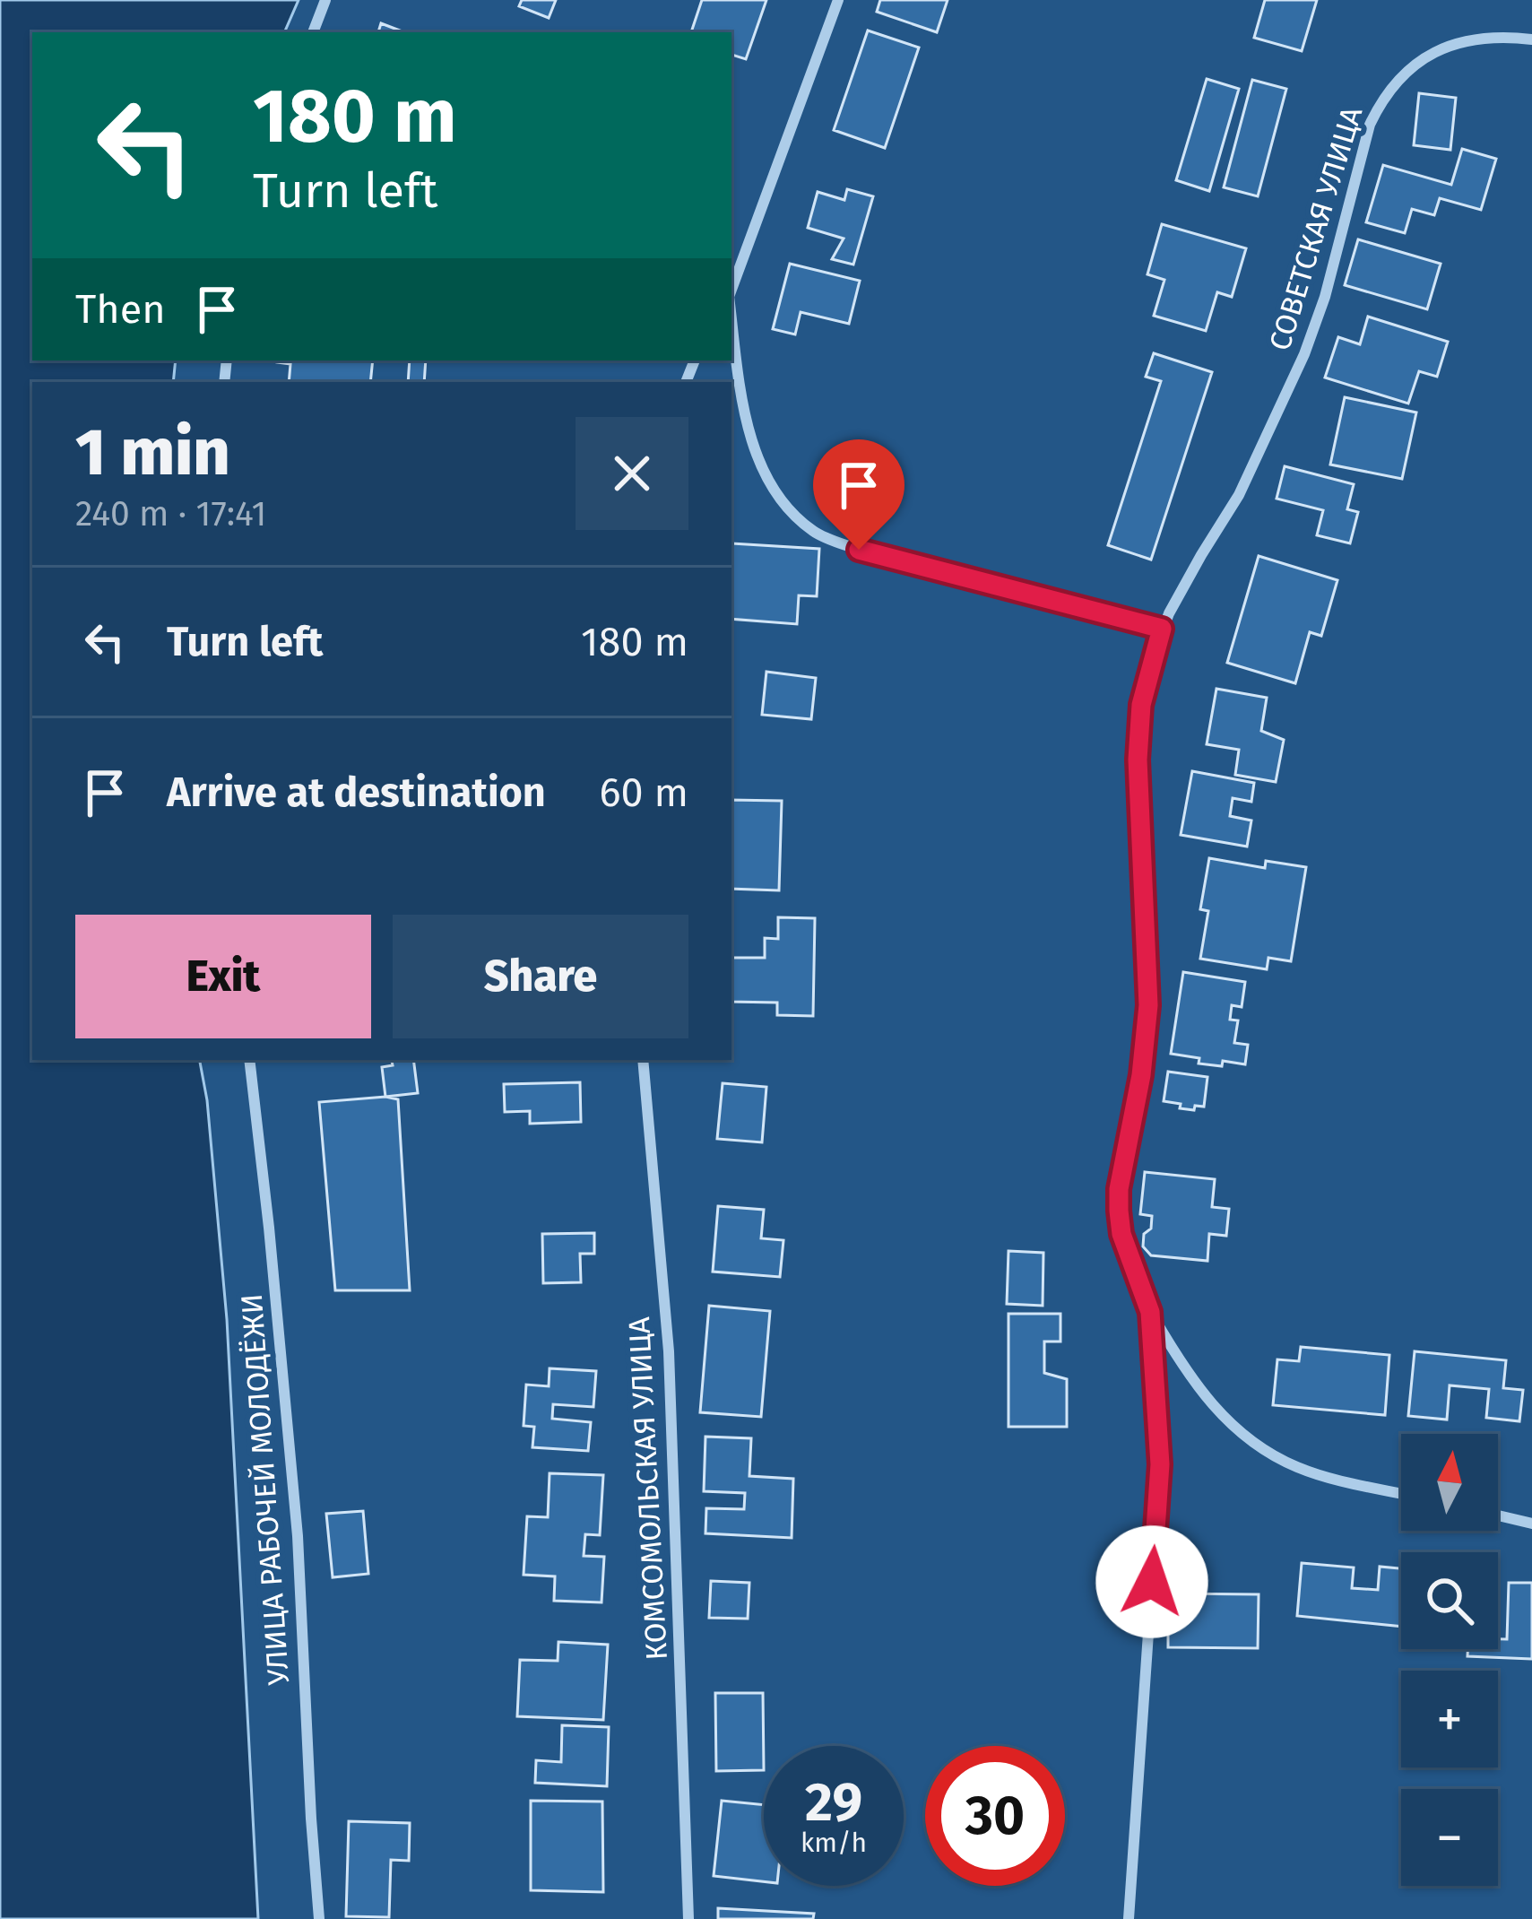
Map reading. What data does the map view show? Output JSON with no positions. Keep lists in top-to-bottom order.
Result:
{
  "streets": {
    "street": ["СОВЕТСКАЯ УЛИЦА", "КОМСОМОЛЬСКАЯ УЛИЦА", "УЛИЦА РАБОЧЕЙ МОЛОДЁЖИ"]
  },
  "north": "top",
  "page": {
    "turn": ["180 m", "Turn left"],
    "then": "Then",
    "heading": ["1 min", "240 m · 17:41"],
    "list": [
      {
        "name": "Turn left",
        "value": "180 m"
      },
      {
        "name": "Arrive at destination",
        "value": "60 m"
      }
    ],
    "buttons": ["Exit", "Share"],
    "map_buttons": ["+", "−"],
    "speed": "29 km/h",
    "limit": "30"
  }
}
